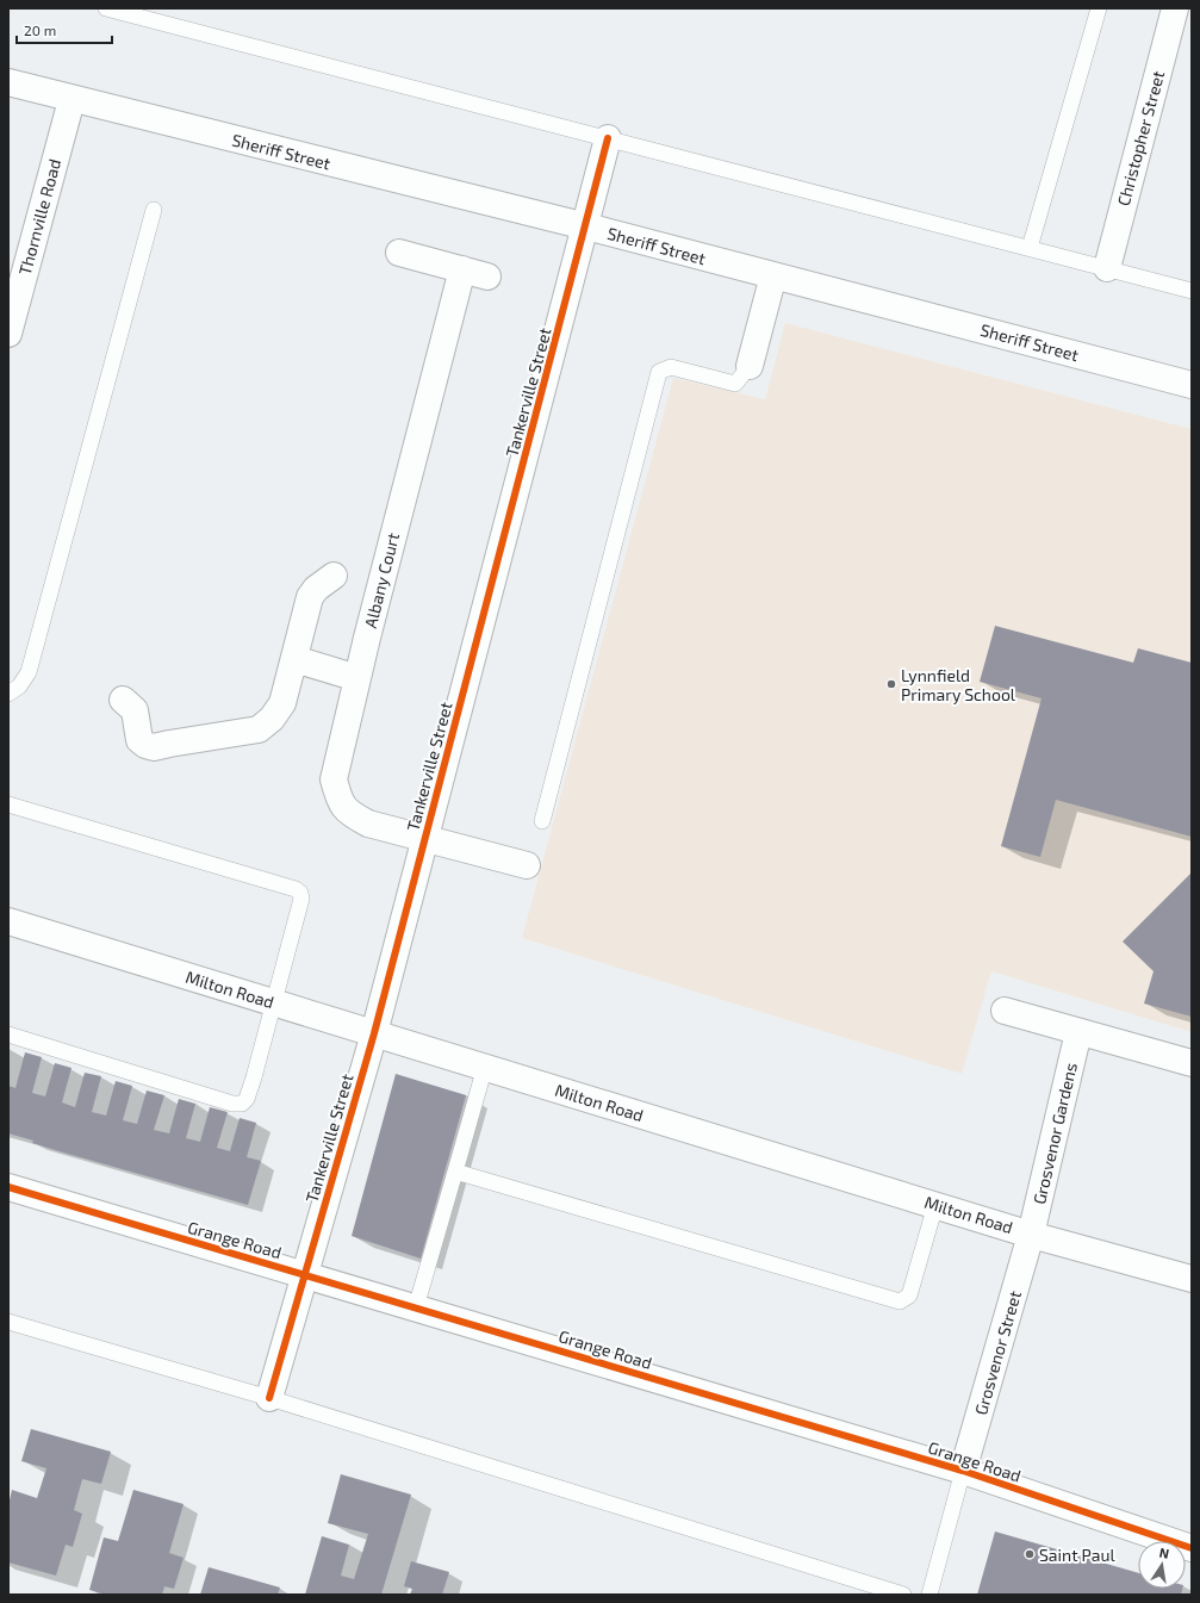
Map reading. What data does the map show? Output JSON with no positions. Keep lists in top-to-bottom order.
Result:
{
  "streets": {
    "street": [
      "Christopher Street",
      "Sheriff Street",
      "Thornville Road",
      "Tankerville Street",
      "Albany Court",
      "Milton Road",
      "Grosvenor Gardens",
      "Grange Road",
      "Grosvenor Street"
    ]
  },
  "crossings": [
    ["Sheriff Street", "Thornville Road"],
    ["Sheriff Street", "Tankerville Street"],
    ["Tankerville Street", "Albany Court"],
    ["Tankerville Street", "Milton Road"],
    ["Tankerville Street", "Grange Road"],
    ["Milton Road", "Grosvenor Gardens"],
    ["Milton Road", "Grosvenor Street"],
    ["Grosvenor Gardens", "Grosvenor Street"],
    ["Grange Road", "Grosvenor Street"]
  ],
  "places": ["Lynnfield Primary School", "Saint Paul"],
  "scale_bar": "20 m",
  "north": "top"
}
